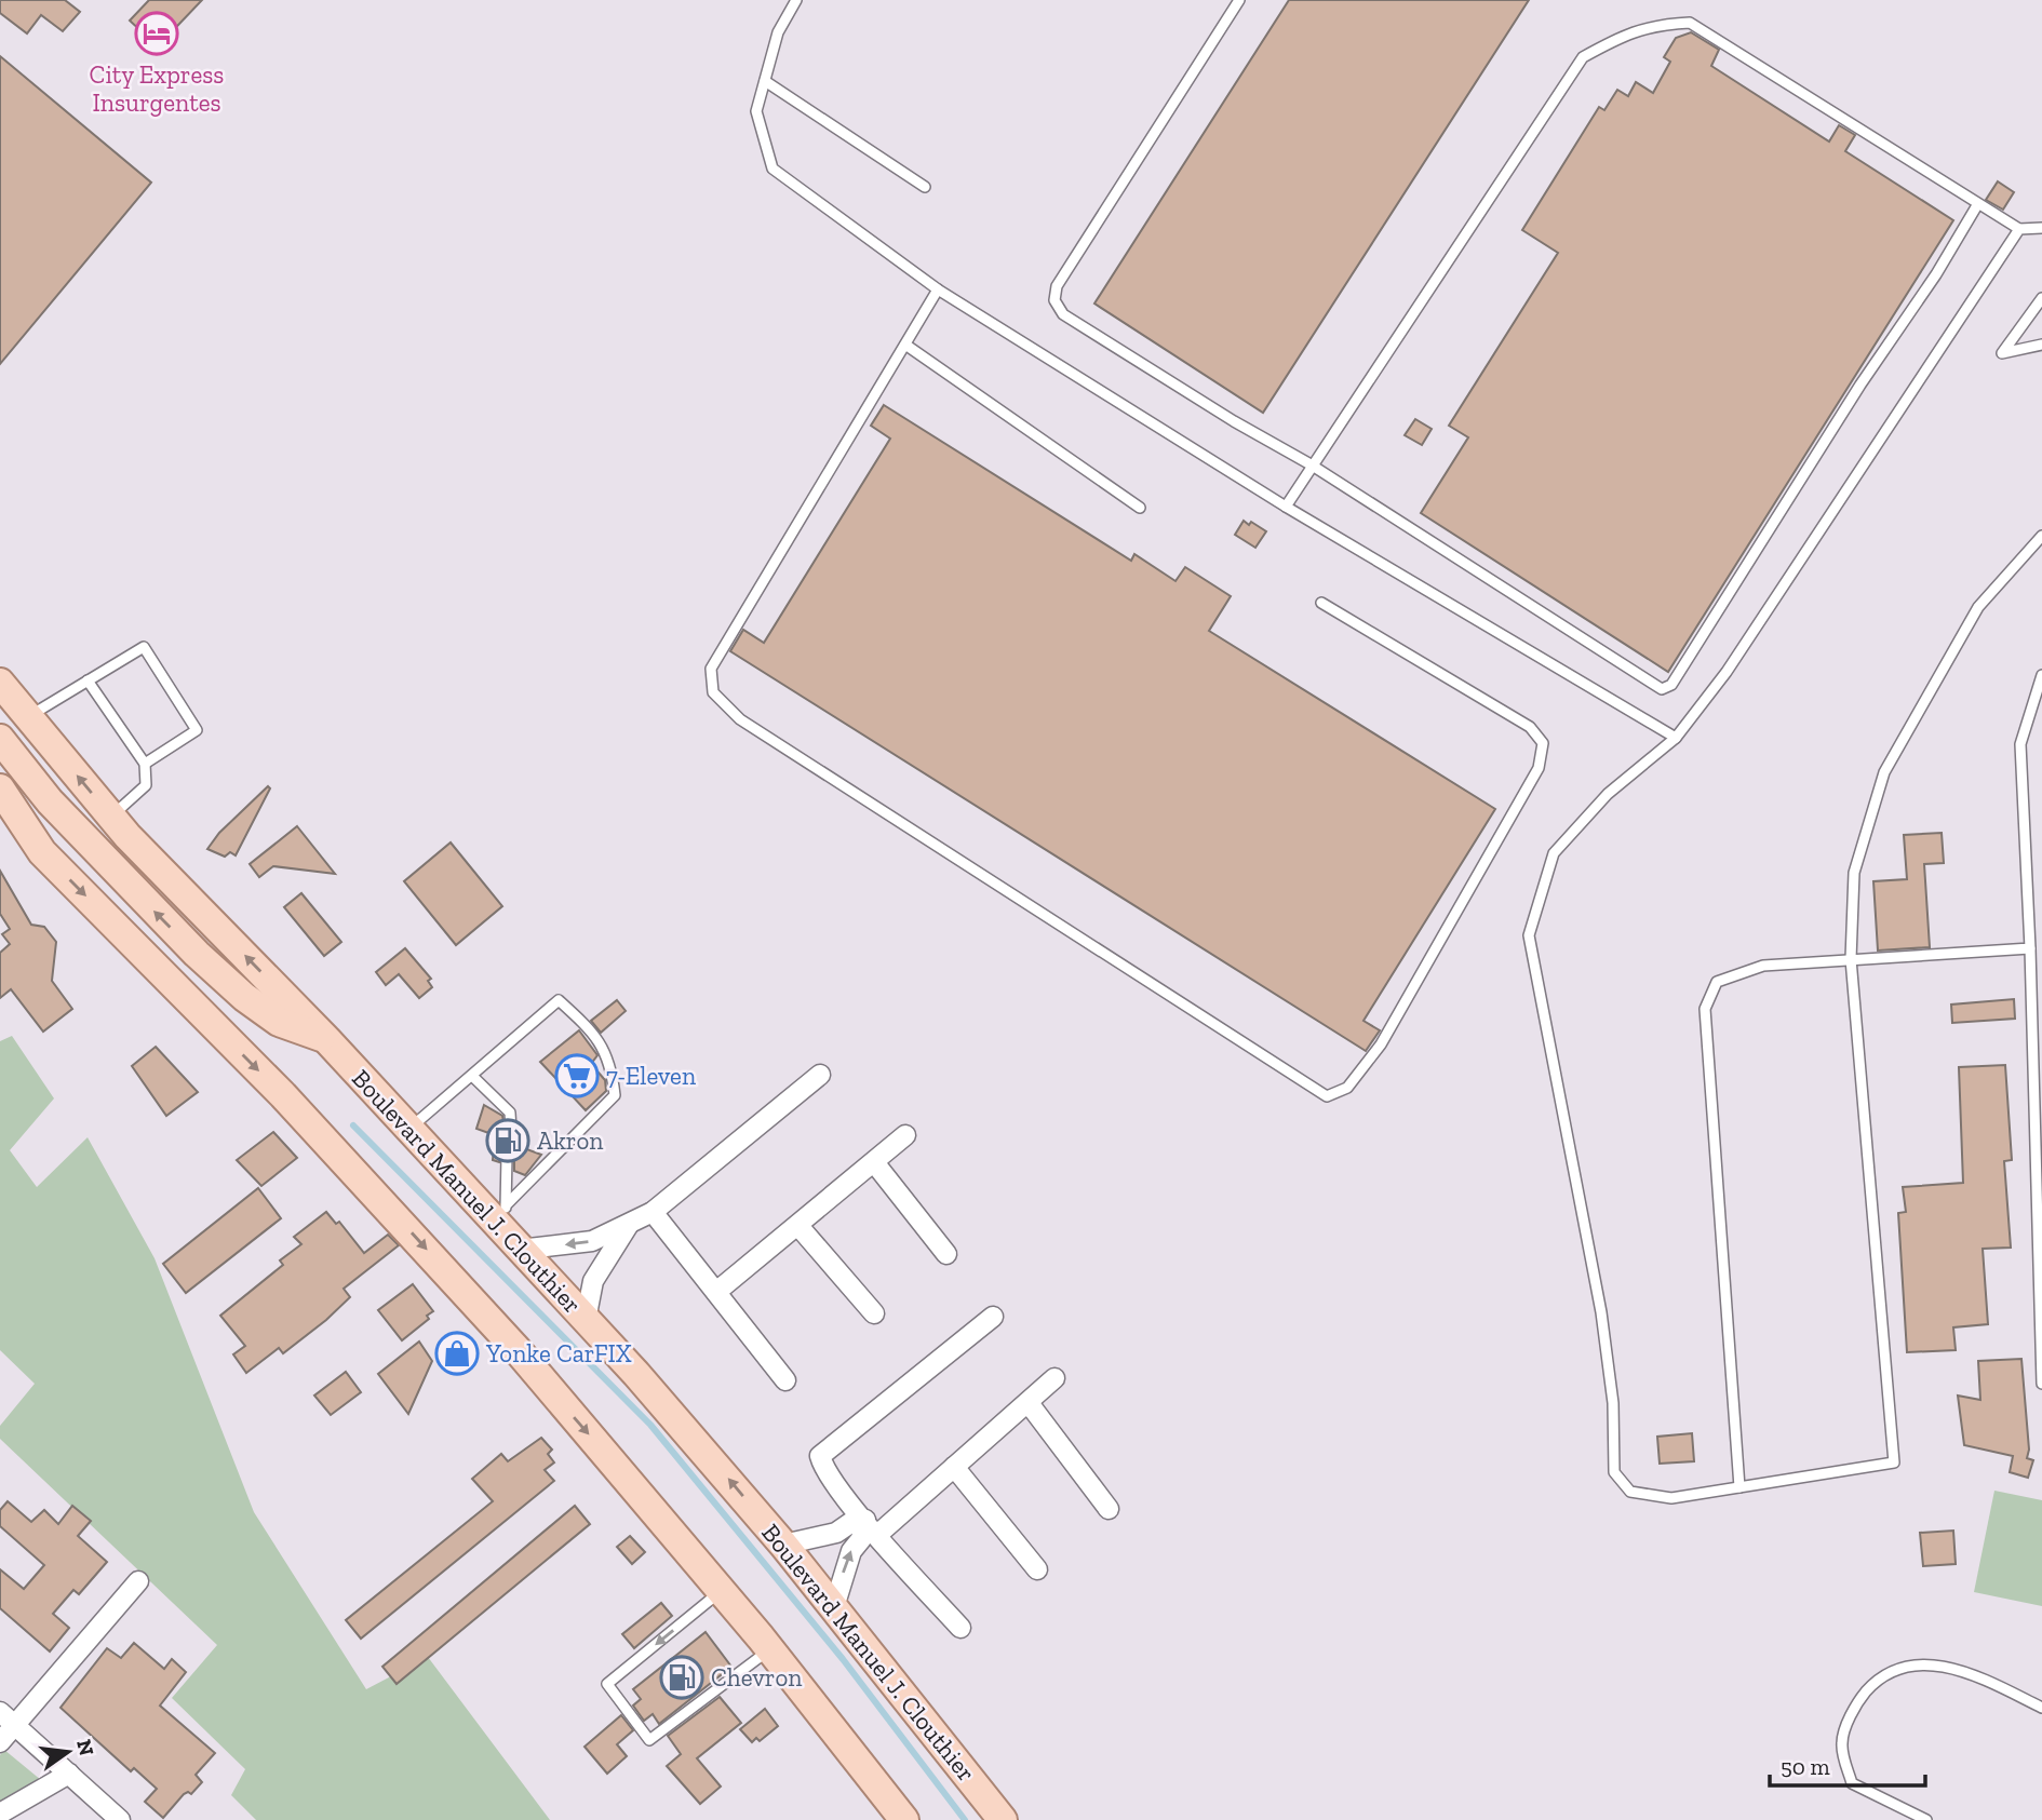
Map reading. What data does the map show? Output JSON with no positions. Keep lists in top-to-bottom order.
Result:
{
  "streets": {
    "main road": ["Boulevard Manuel J. Clouthier"]
  },
  "places": {
    "hotel": ["City Express Insurgentes"],
    "supermarket": ["7-Eleven"],
    "fuel station": ["Akron", "Chevron"],
    "shop": ["Yonke CarFIX"]
  },
  "scale_bar": "50 m",
  "north": "right"
}
